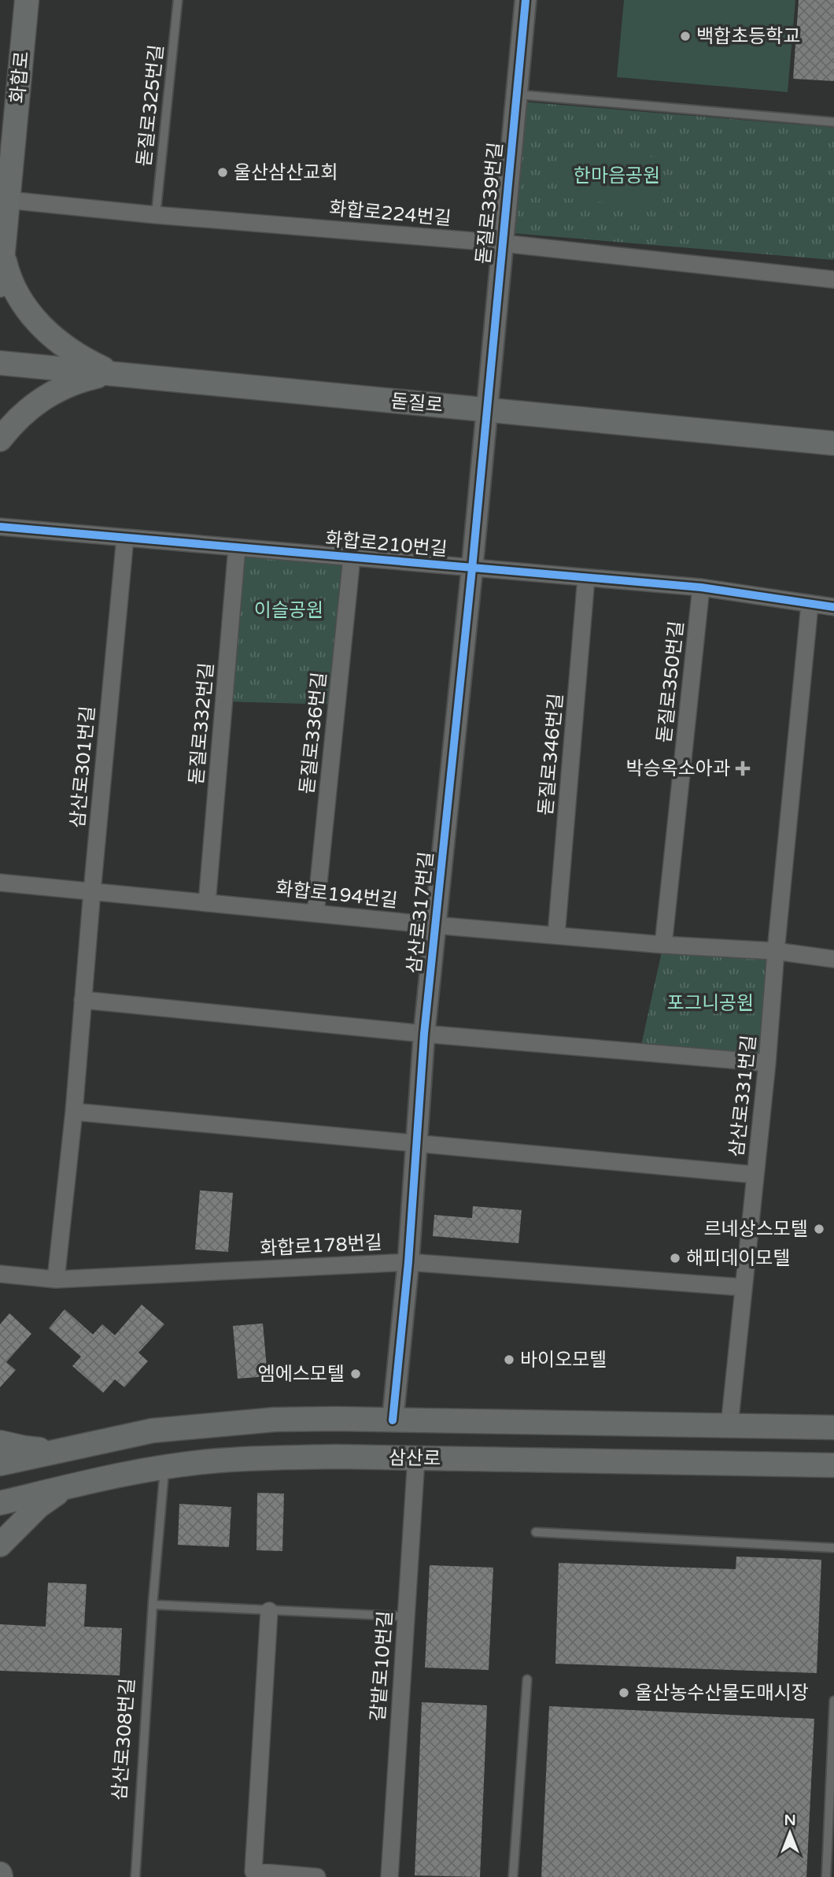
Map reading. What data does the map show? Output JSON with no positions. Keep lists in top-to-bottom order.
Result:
{
  "streets": {
    "main road": ["화합로", "돋질로", "삼산로"],
    "street": [
      "돋질로339번길",
      "화합로224번길",
      "화합로210번길",
      "돋질로350번길",
      "돋질로332번길",
      "돋질로336번길",
      "돋질로346번길",
      "삼산로301번길",
      "화합로194번길",
      "삼산로317번길",
      "삼산로331번길",
      "화합로178번길",
      "갈밭로10번길"
    ],
    "lane": ["돋질로325번길", "삼산로308번길"]
  },
  "crossings": [
    ["화합로", "화합로224번길"],
    ["돋질로325번길", "화합로224번길"],
    ["돋질로339번길", "화합로224번길"],
    ["돋질로339번길", "돋질로"],
    ["돋질로339번길", "삼산로317번길"],
    ["돋질로", "삼산로317번길"],
    ["화합로210번길", "돋질로350번길"],
    ["화합로210번길", "돋질로332번길"],
    ["화합로210번길", "돋질로336번길"],
    ["화합로210번길", "돋질로346번길"],
    ["화합로210번길", "삼산로301번길"],
    ["화합로210번길", "삼산로317번길"],
    ["화합로210번길", "삼산로331번길"],
    ["돋질로350번길", "화합로194번길"],
    ["돋질로332번길", "화합로194번길"],
    ["돋질로336번길", "화합로194번길"],
    ["돋질로346번길", "화합로194번길"],
    ["삼산로301번길", "화합로194번길"],
    ["삼산로301번길", "화합로178번길"],
    ["화합로194번길", "삼산로317번길"],
    ["화합로194번길", "삼산로331번길"],
    ["삼산로317번길", "화합로178번길"],
    ["삼산로317번길", "삼산로"],
    ["삼산로331번길", "화합로178번길"],
    ["삼산로331번길", "삼산로"],
    ["삼산로", "갈밭로10번길"],
    ["삼산로", "삼산로308번길"]
  ],
  "parks": ["한마음공원", "이슬공원", "포그니공원"],
  "places": {
    "other": [
      "백합초등학교",
      "울산삼산교회",
      "르네상스모텔",
      "해피데이모텔",
      "바이오모텔",
      "엠에스모텔",
      "울산농수산물도매시장"
    ],
    "health": ["박승옥소아과"]
  },
  "north": "top"
}
